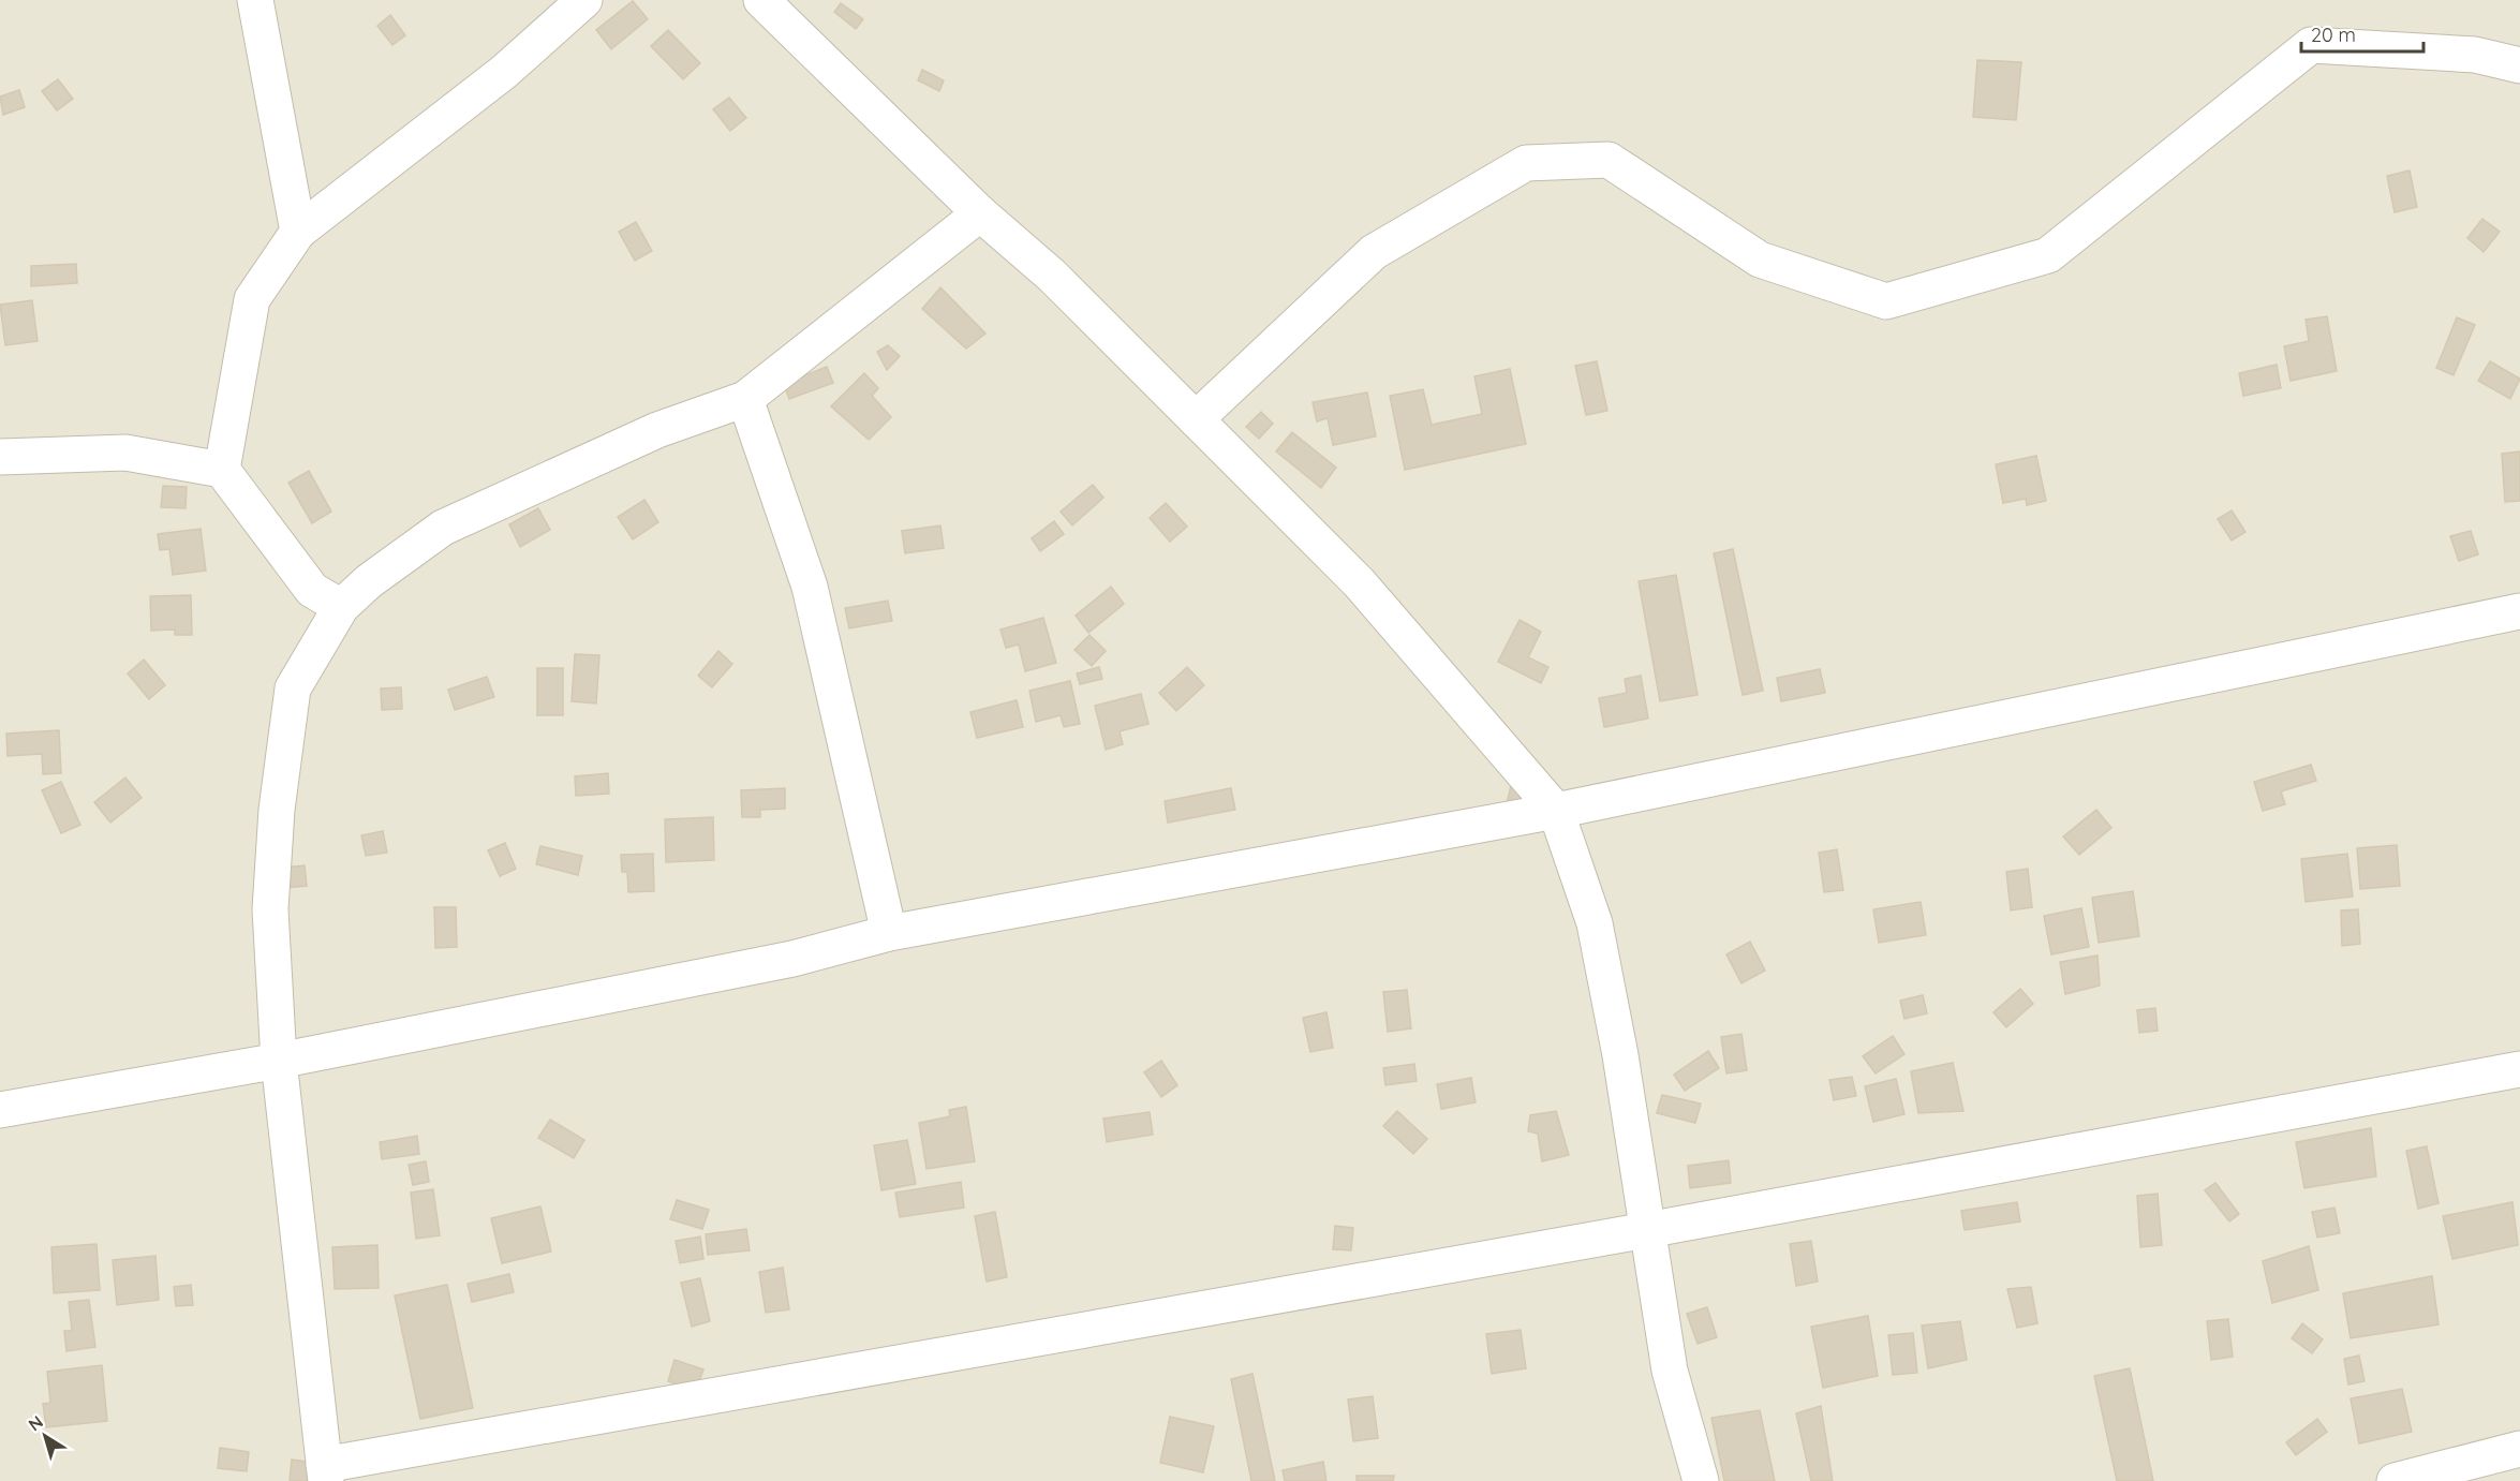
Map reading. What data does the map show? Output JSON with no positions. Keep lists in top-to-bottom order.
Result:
{
  "scale_bar": "20 m",
  "north": "top left"
}
